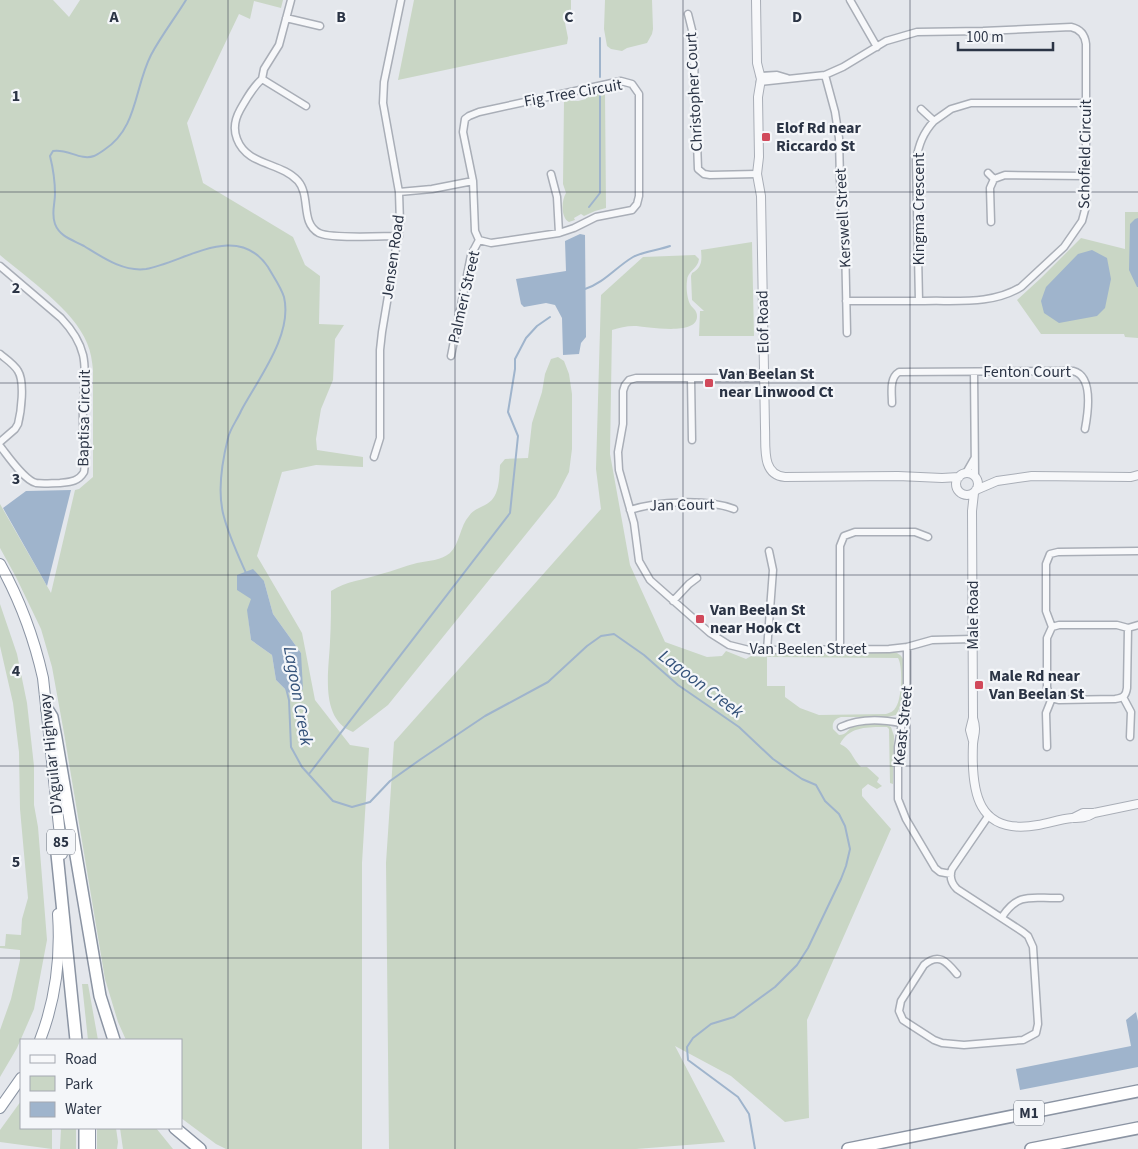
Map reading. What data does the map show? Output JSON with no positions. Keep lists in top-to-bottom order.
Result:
{
  "streets": {
    "highway": ["D'Aguilar Highway", "85", "M1"],
    "street": [
      "Christopher Court",
      "Fig Tree Circuit",
      "Schofield Circuit",
      "Kingma Crescent",
      "Kerswell Street",
      "Jensen Road",
      "Palmeri Street",
      "Elof Road",
      "Fenton Court",
      "Baptisa Circuit",
      "Jan Court",
      "Male Road",
      "Van Beelen Street",
      "Keast Street"
    ]
  },
  "crossings": [
    ["Christopher Court", "Elof Road"],
    ["Fig Tree Circuit", "Palmeri Street"],
    ["Schofield Circuit", "Kingma Crescent"],
    ["Schofield Circuit", "Kerswell Street"],
    ["Elof Road", "Male Road"],
    ["Elof Road", "Van Beelen Street"],
    ["Jan Court", "Van Beelen Street"],
    ["Male Road", "Van Beelen Street"],
    ["Van Beelen Street", "Keast Street"]
  ],
  "water": ["Lagoon Creek"],
  "places": {
    "transit": [
      "Elof Rd near Riccardo St",
      "Van Beelan St near Linwood Ct",
      "Van Beelan St near Hook Ct",
      "Male Rd near Van Beelan St"
    ]
  },
  "legend": ["Road", "Park", "Water"],
  "scale_bar": "100 m",
  "grid": {
    "columns": [
      "A",
      "B",
      "C",
      "D"
    ],
    "rows": [
      "1",
      "2",
      "3",
      "4",
      "5"
    ]
  }
}
